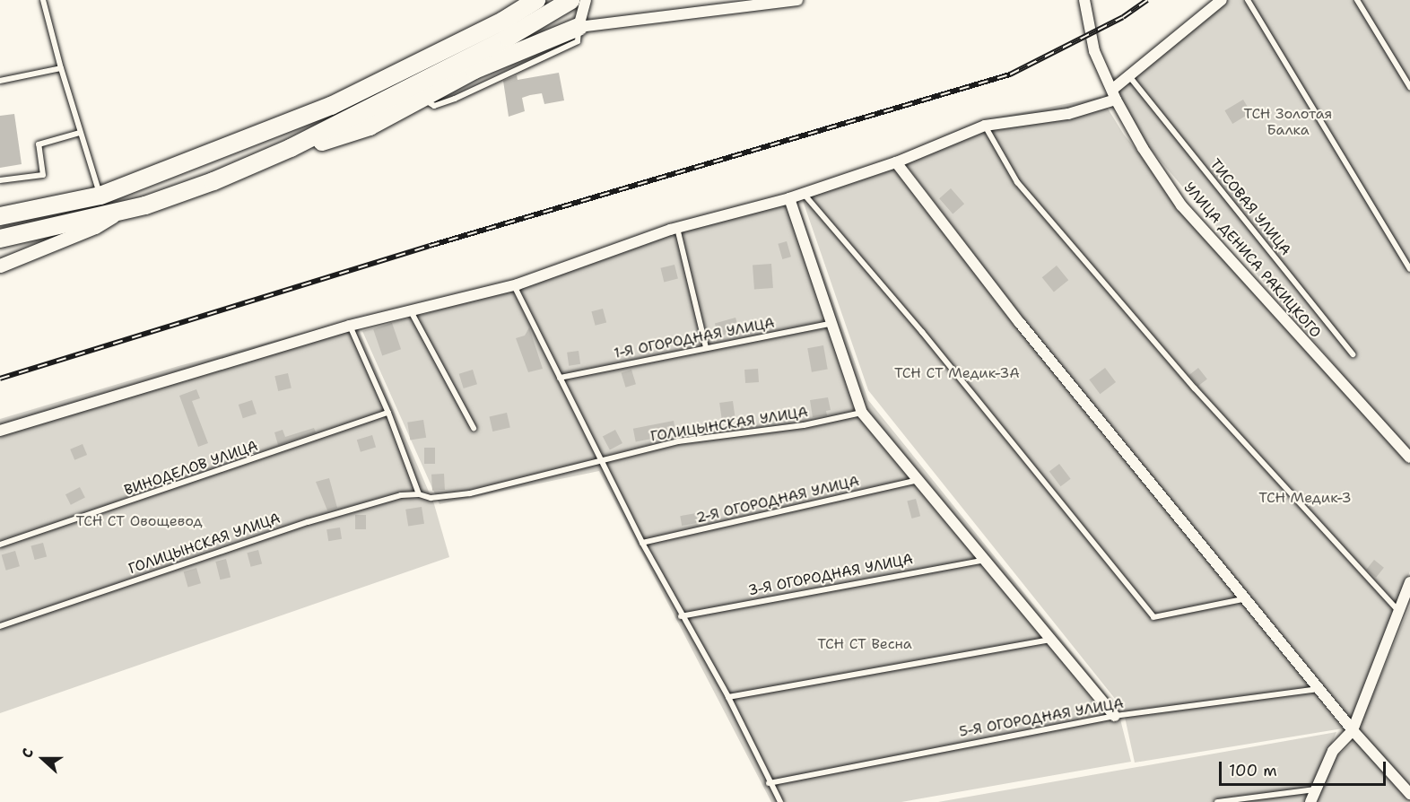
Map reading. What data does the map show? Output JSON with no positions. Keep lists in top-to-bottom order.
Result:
{
  "streets": {
    "street": ["УЛИЦА ДЕНИСА РАКИЦКОГО"],
    "lane": [
      "ТИСОВАЯ УЛИЦА",
      "1-Я ОГОРОДНАЯ УЛИЦА",
      "ГОЛИЦЫНСКАЯ УЛИЦА",
      "ВИНОДЕЛОВ УЛИЦА",
      "2-Я ОГОРОДНАЯ УЛИЦА",
      "3-Я ОГОРОДНАЯ УЛИЦА",
      "5-Я ОГОРОДНАЯ УЛИЦА"
    ]
  },
  "parks": [
    "ТСН Золотая Балка",
    "ТСН СТ Медик-3А",
    "ТСН Медик-3",
    "ТСН СТ Овощевод",
    "ТСН СТ Весна"
  ],
  "scale_bar": "100 m",
  "north": "left"
}
